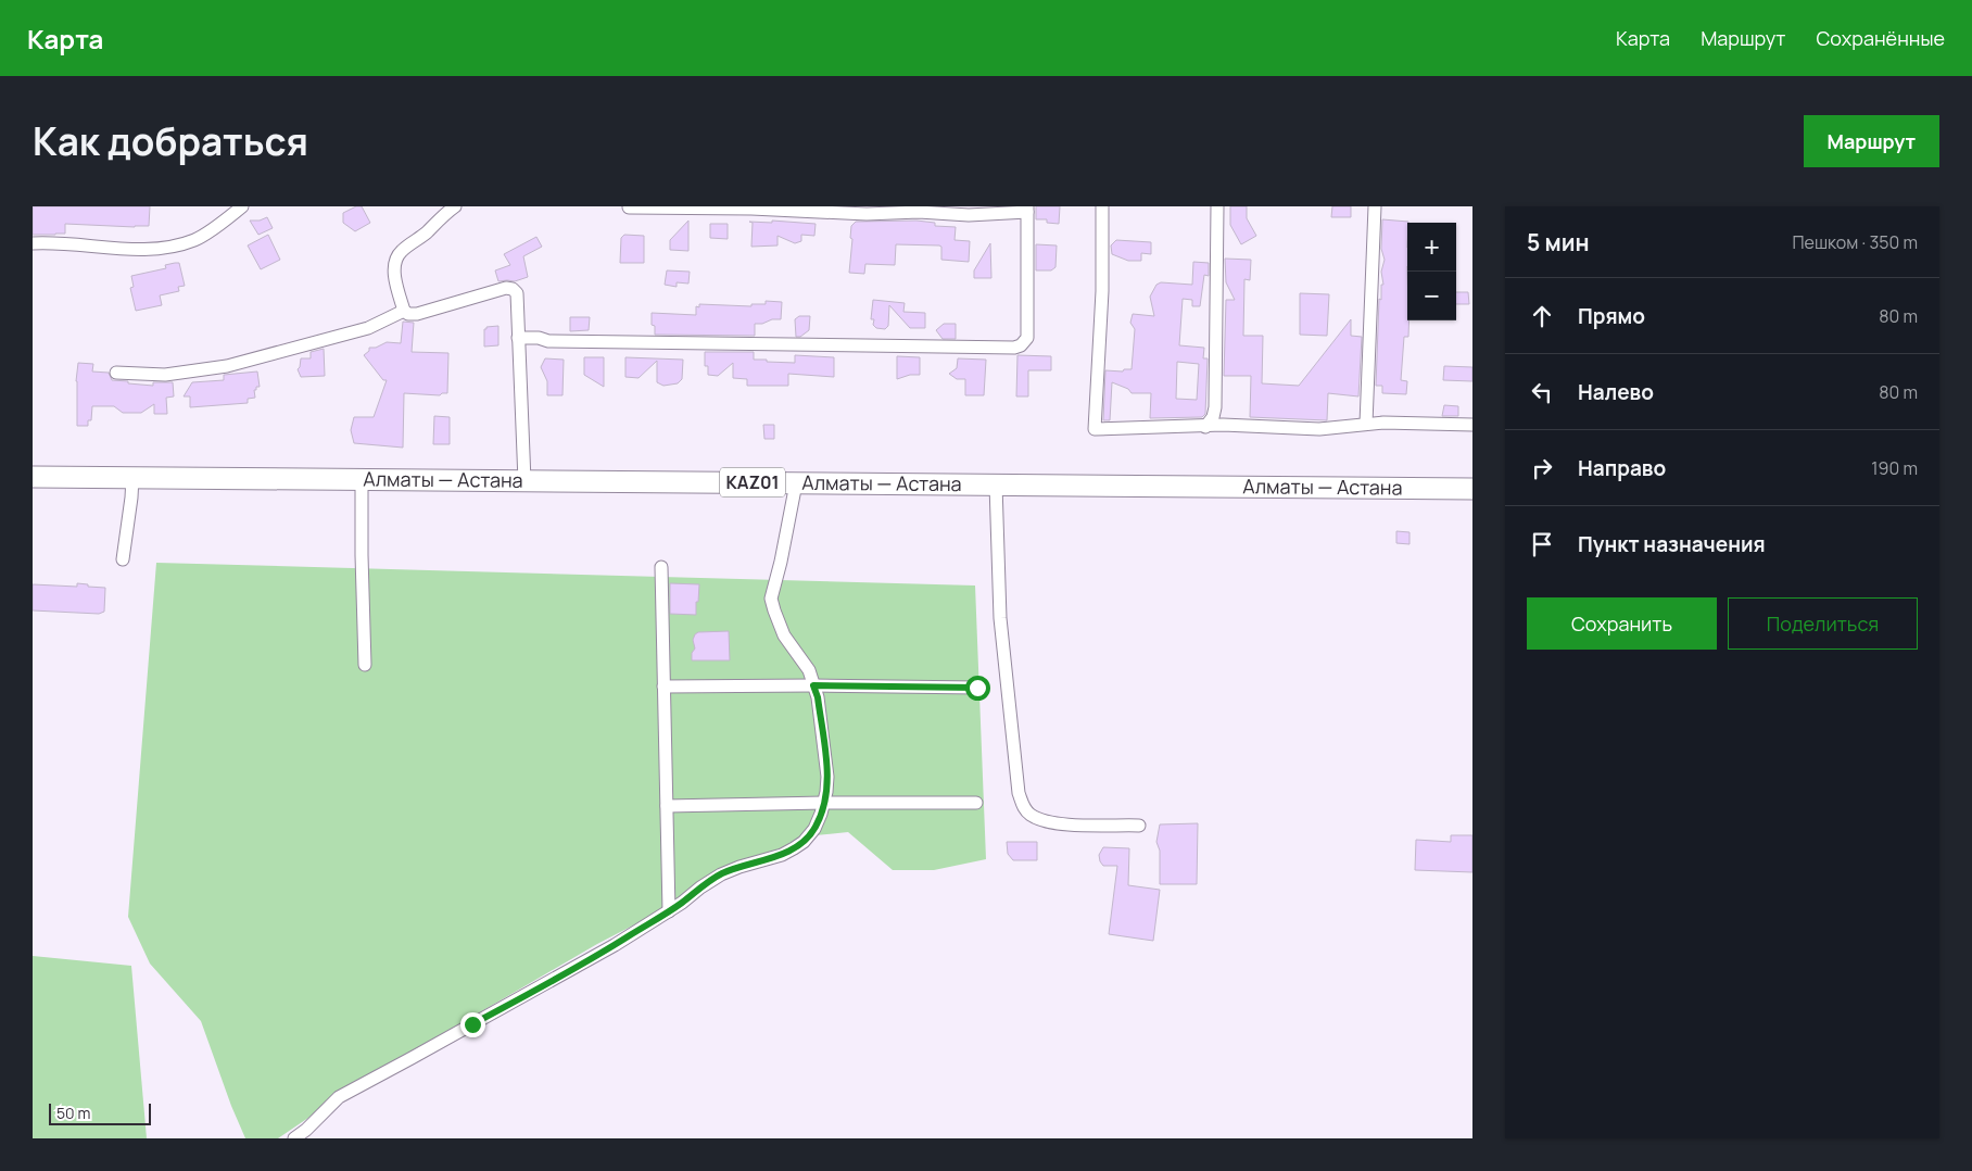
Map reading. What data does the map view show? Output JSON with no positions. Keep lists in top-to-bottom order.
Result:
{
  "streets": {
    "highway": ["Алматы — Астана", "KАZ01"]
  },
  "scale_bar": "50 m",
  "page": {
    "header": "Карта",
    "nav": ["Карта", "Маршрут", "Сохранённые"],
    "title": "Как добраться",
    "buttons": [
      "Маршрут",
      ["Сохранить", "Поделиться"]
    ],
    "heading": ["5 мин", "Пешком · 350 m"],
    "map_buttons": ["+", "−"],
    "list": [
      ["Прямо", "80 m"],
      ["Налево", "80 m"],
      ["Направо", "190 m"],
      "Пункт назначения"
    ],
    "scale": "50 m"
  }
}
